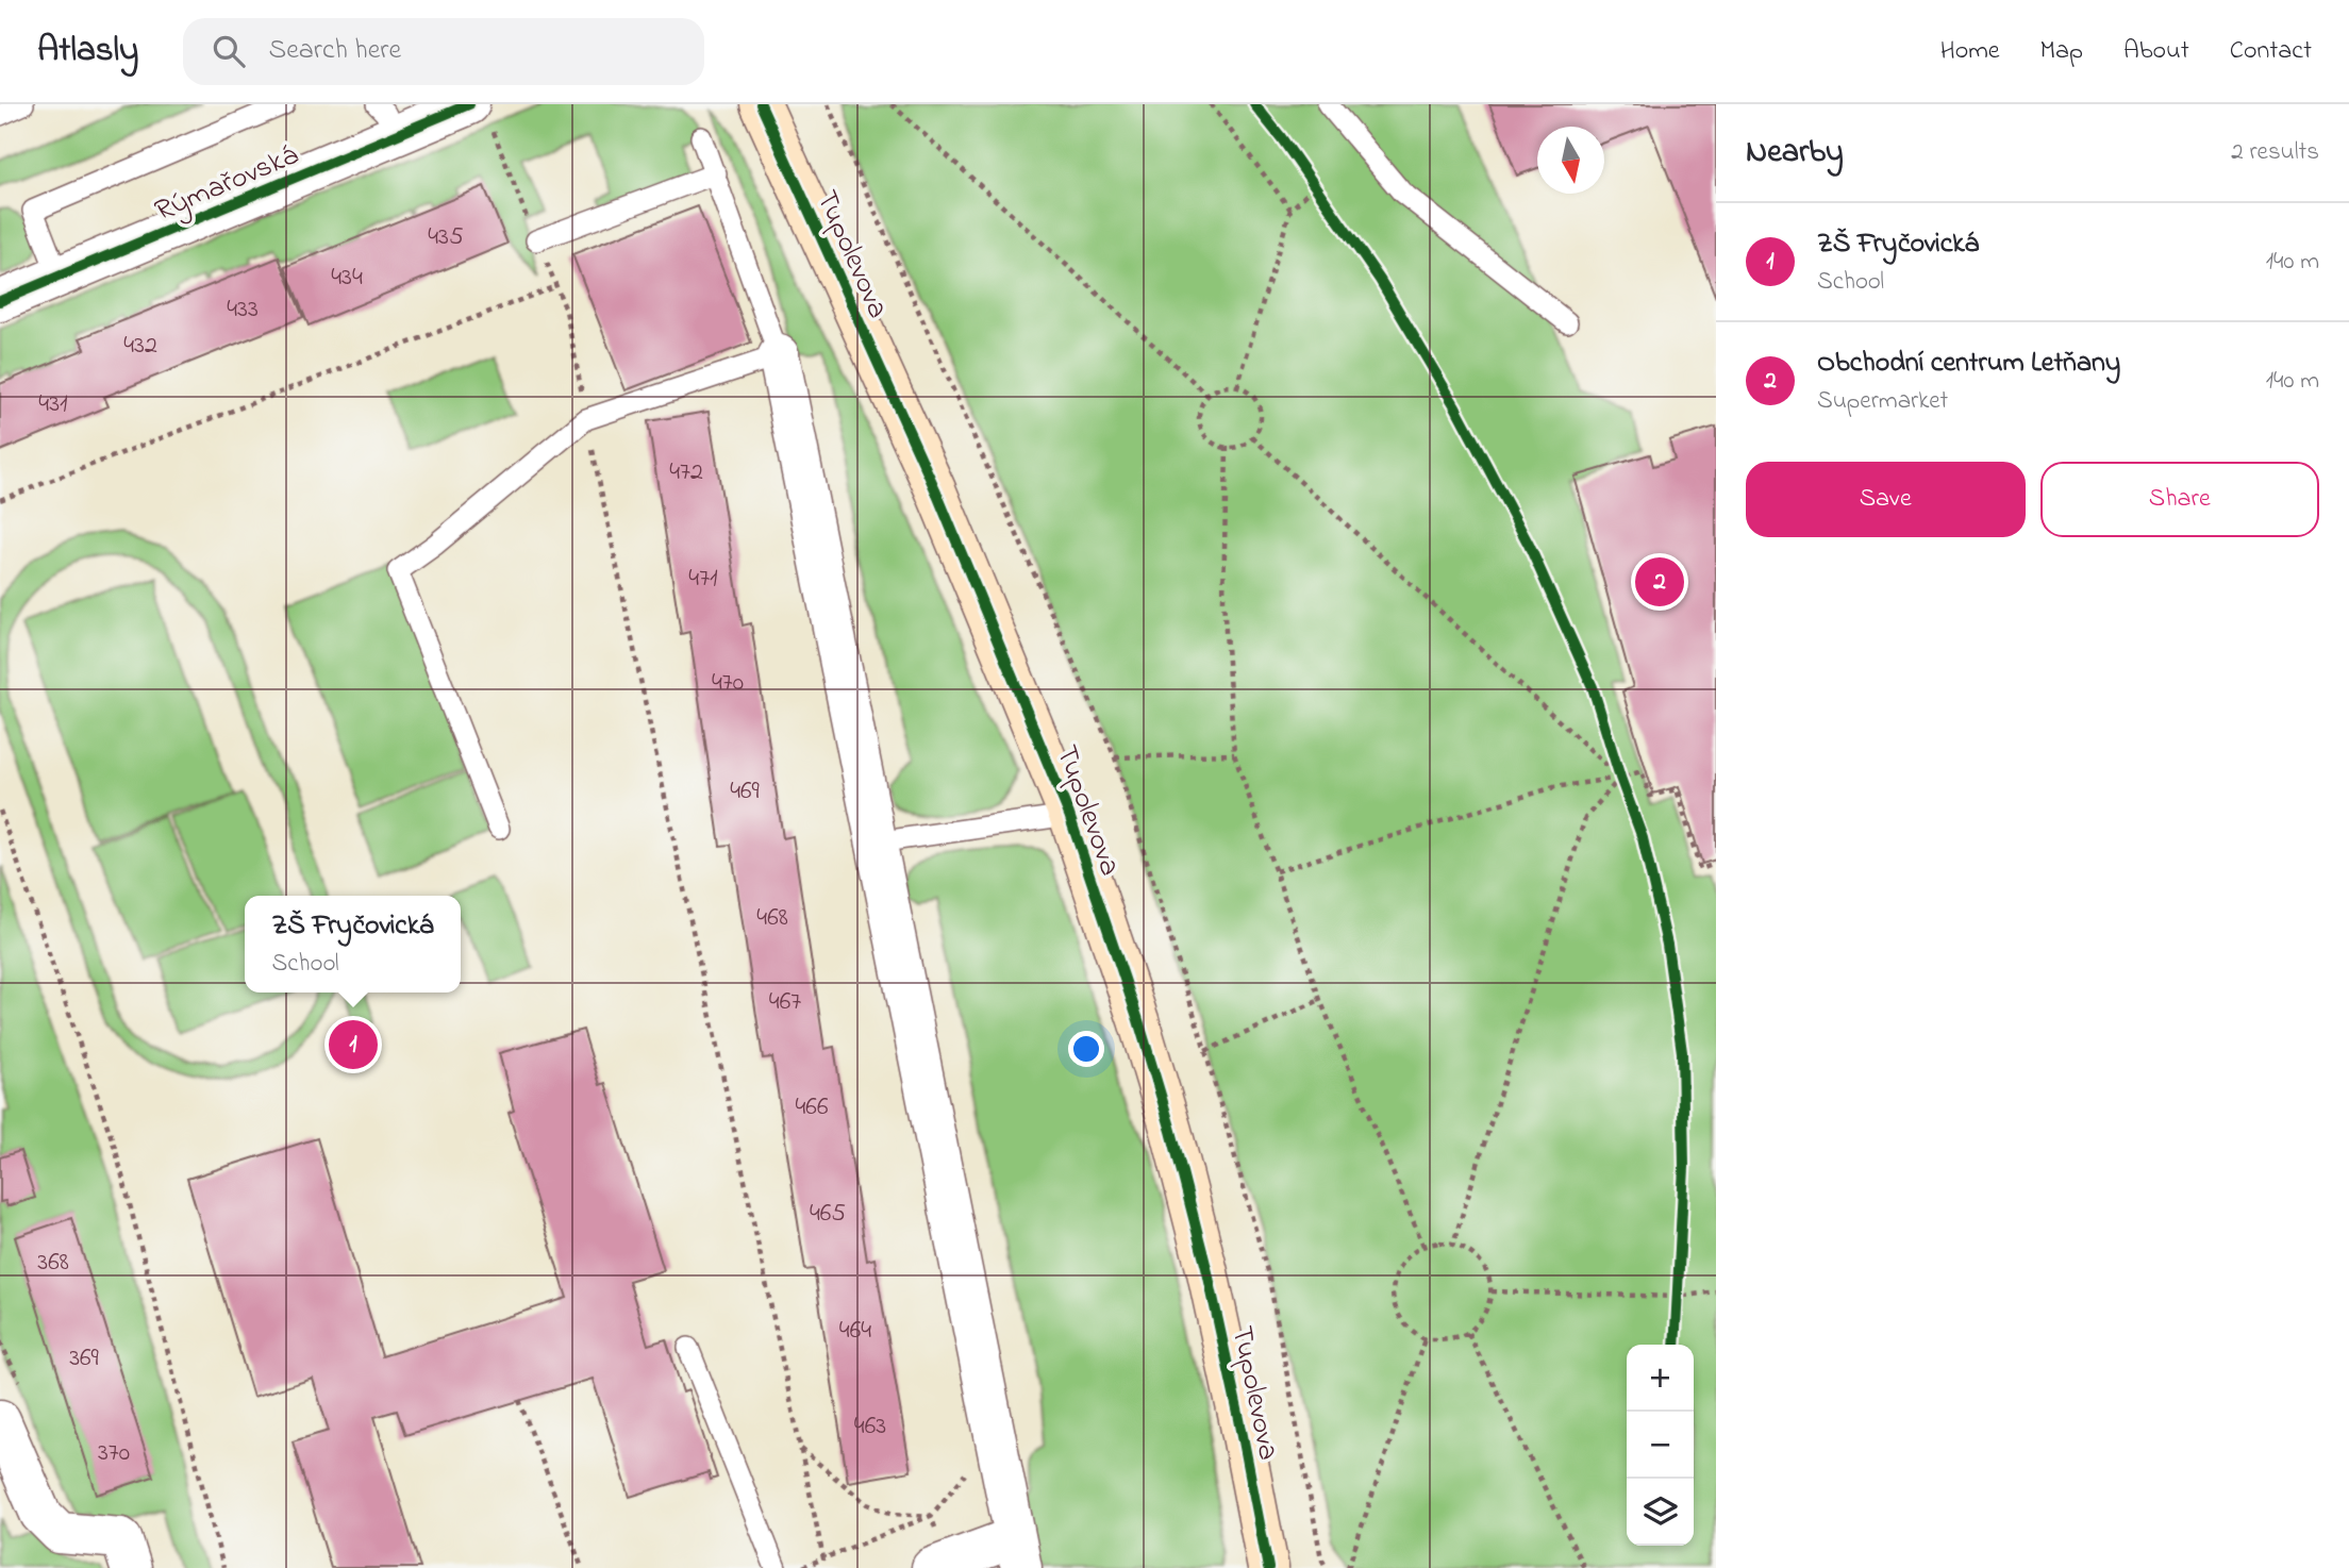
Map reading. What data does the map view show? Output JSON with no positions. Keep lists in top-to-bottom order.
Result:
{
  "streets": {
    "main road": ["Tupolevova"],
    "street": ["Rýmařovská"]
  },
  "house_numbers": [
    "435",
    "434",
    "433",
    "432",
    "431",
    "472",
    "471",
    "470",
    "469",
    "468",
    "467",
    "466",
    "465",
    "368",
    "464",
    "369",
    "463",
    "370"
  ],
  "north": "bottom",
  "page": {
    "header": "Atlasly",
    "search": "Search here",
    "nav": [
      "Home",
      "Map",
      "About",
      "Contact"
    ],
    "heading": ["Nearby", "2 results"],
    "list": [
      {
        "mark": "1",
        "name": "ZŠ Fryčovická",
        "note": "School",
        "value": "140 m"
      },
      {
        "mark": "2",
        "name": "Obchodní centrum Letňany",
        "note": "Supermarket",
        "value": "140 m"
      }
    ],
    "buttons": ["Save", "Share"],
    "pins": ["2", "1"],
    "popup": ["ZŠ Fryčovická", "School"],
    "map_buttons": ["+", "−"]
  }
}
